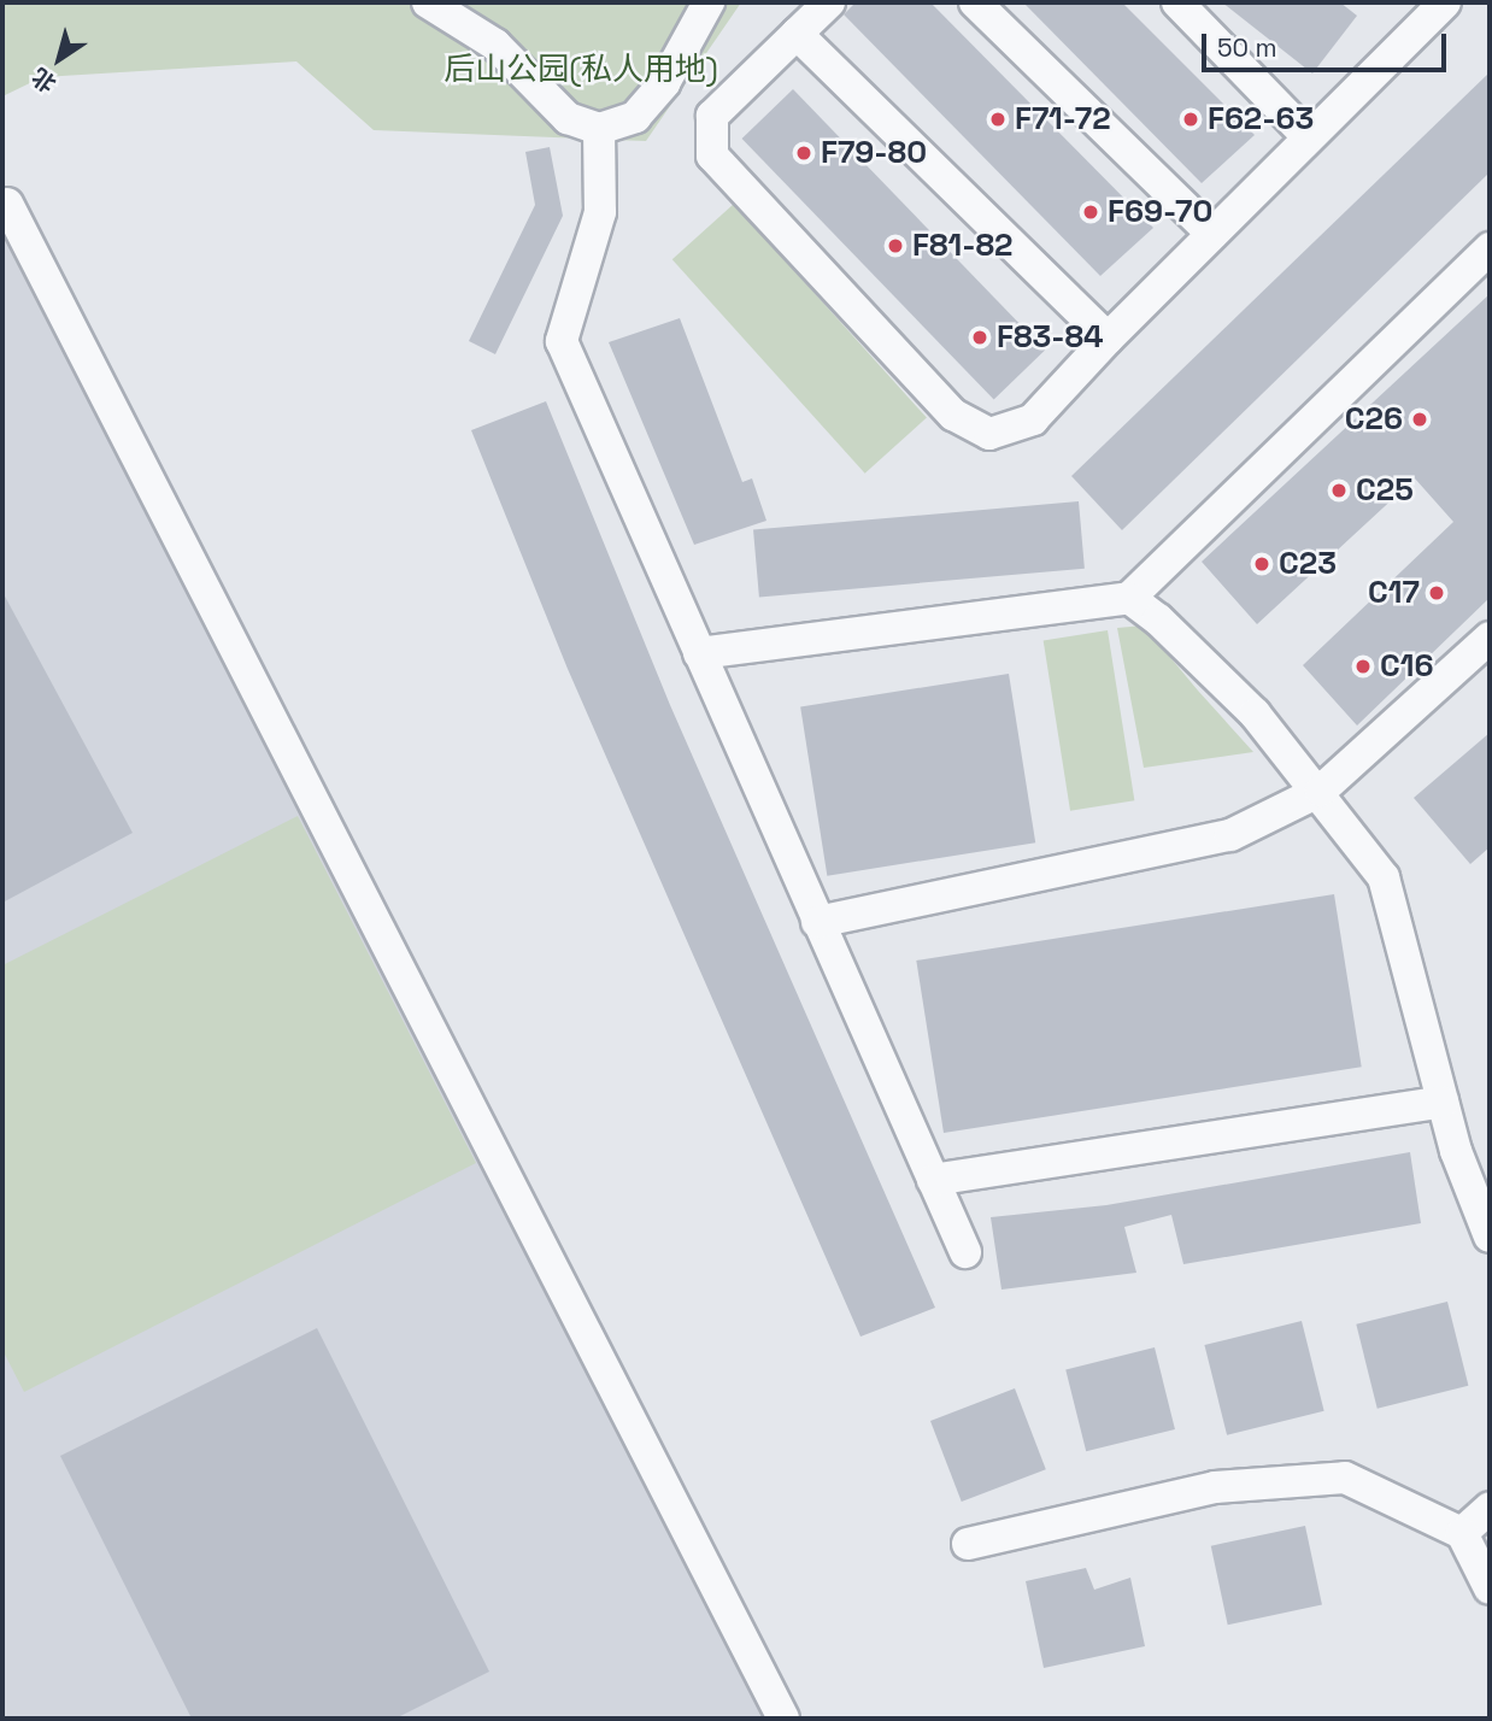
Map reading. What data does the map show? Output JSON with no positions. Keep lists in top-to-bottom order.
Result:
{
  "parks": ["后山公园(私人用地)"],
  "places": [
    "F71-72",
    "F62-63",
    "F79-80",
    "F69-70",
    "F81-82",
    "F83-84",
    "C26",
    "C25",
    "C23",
    "C17",
    "C16"
  ],
  "scale_bar": "50 m",
  "north": "bottom left"
}
